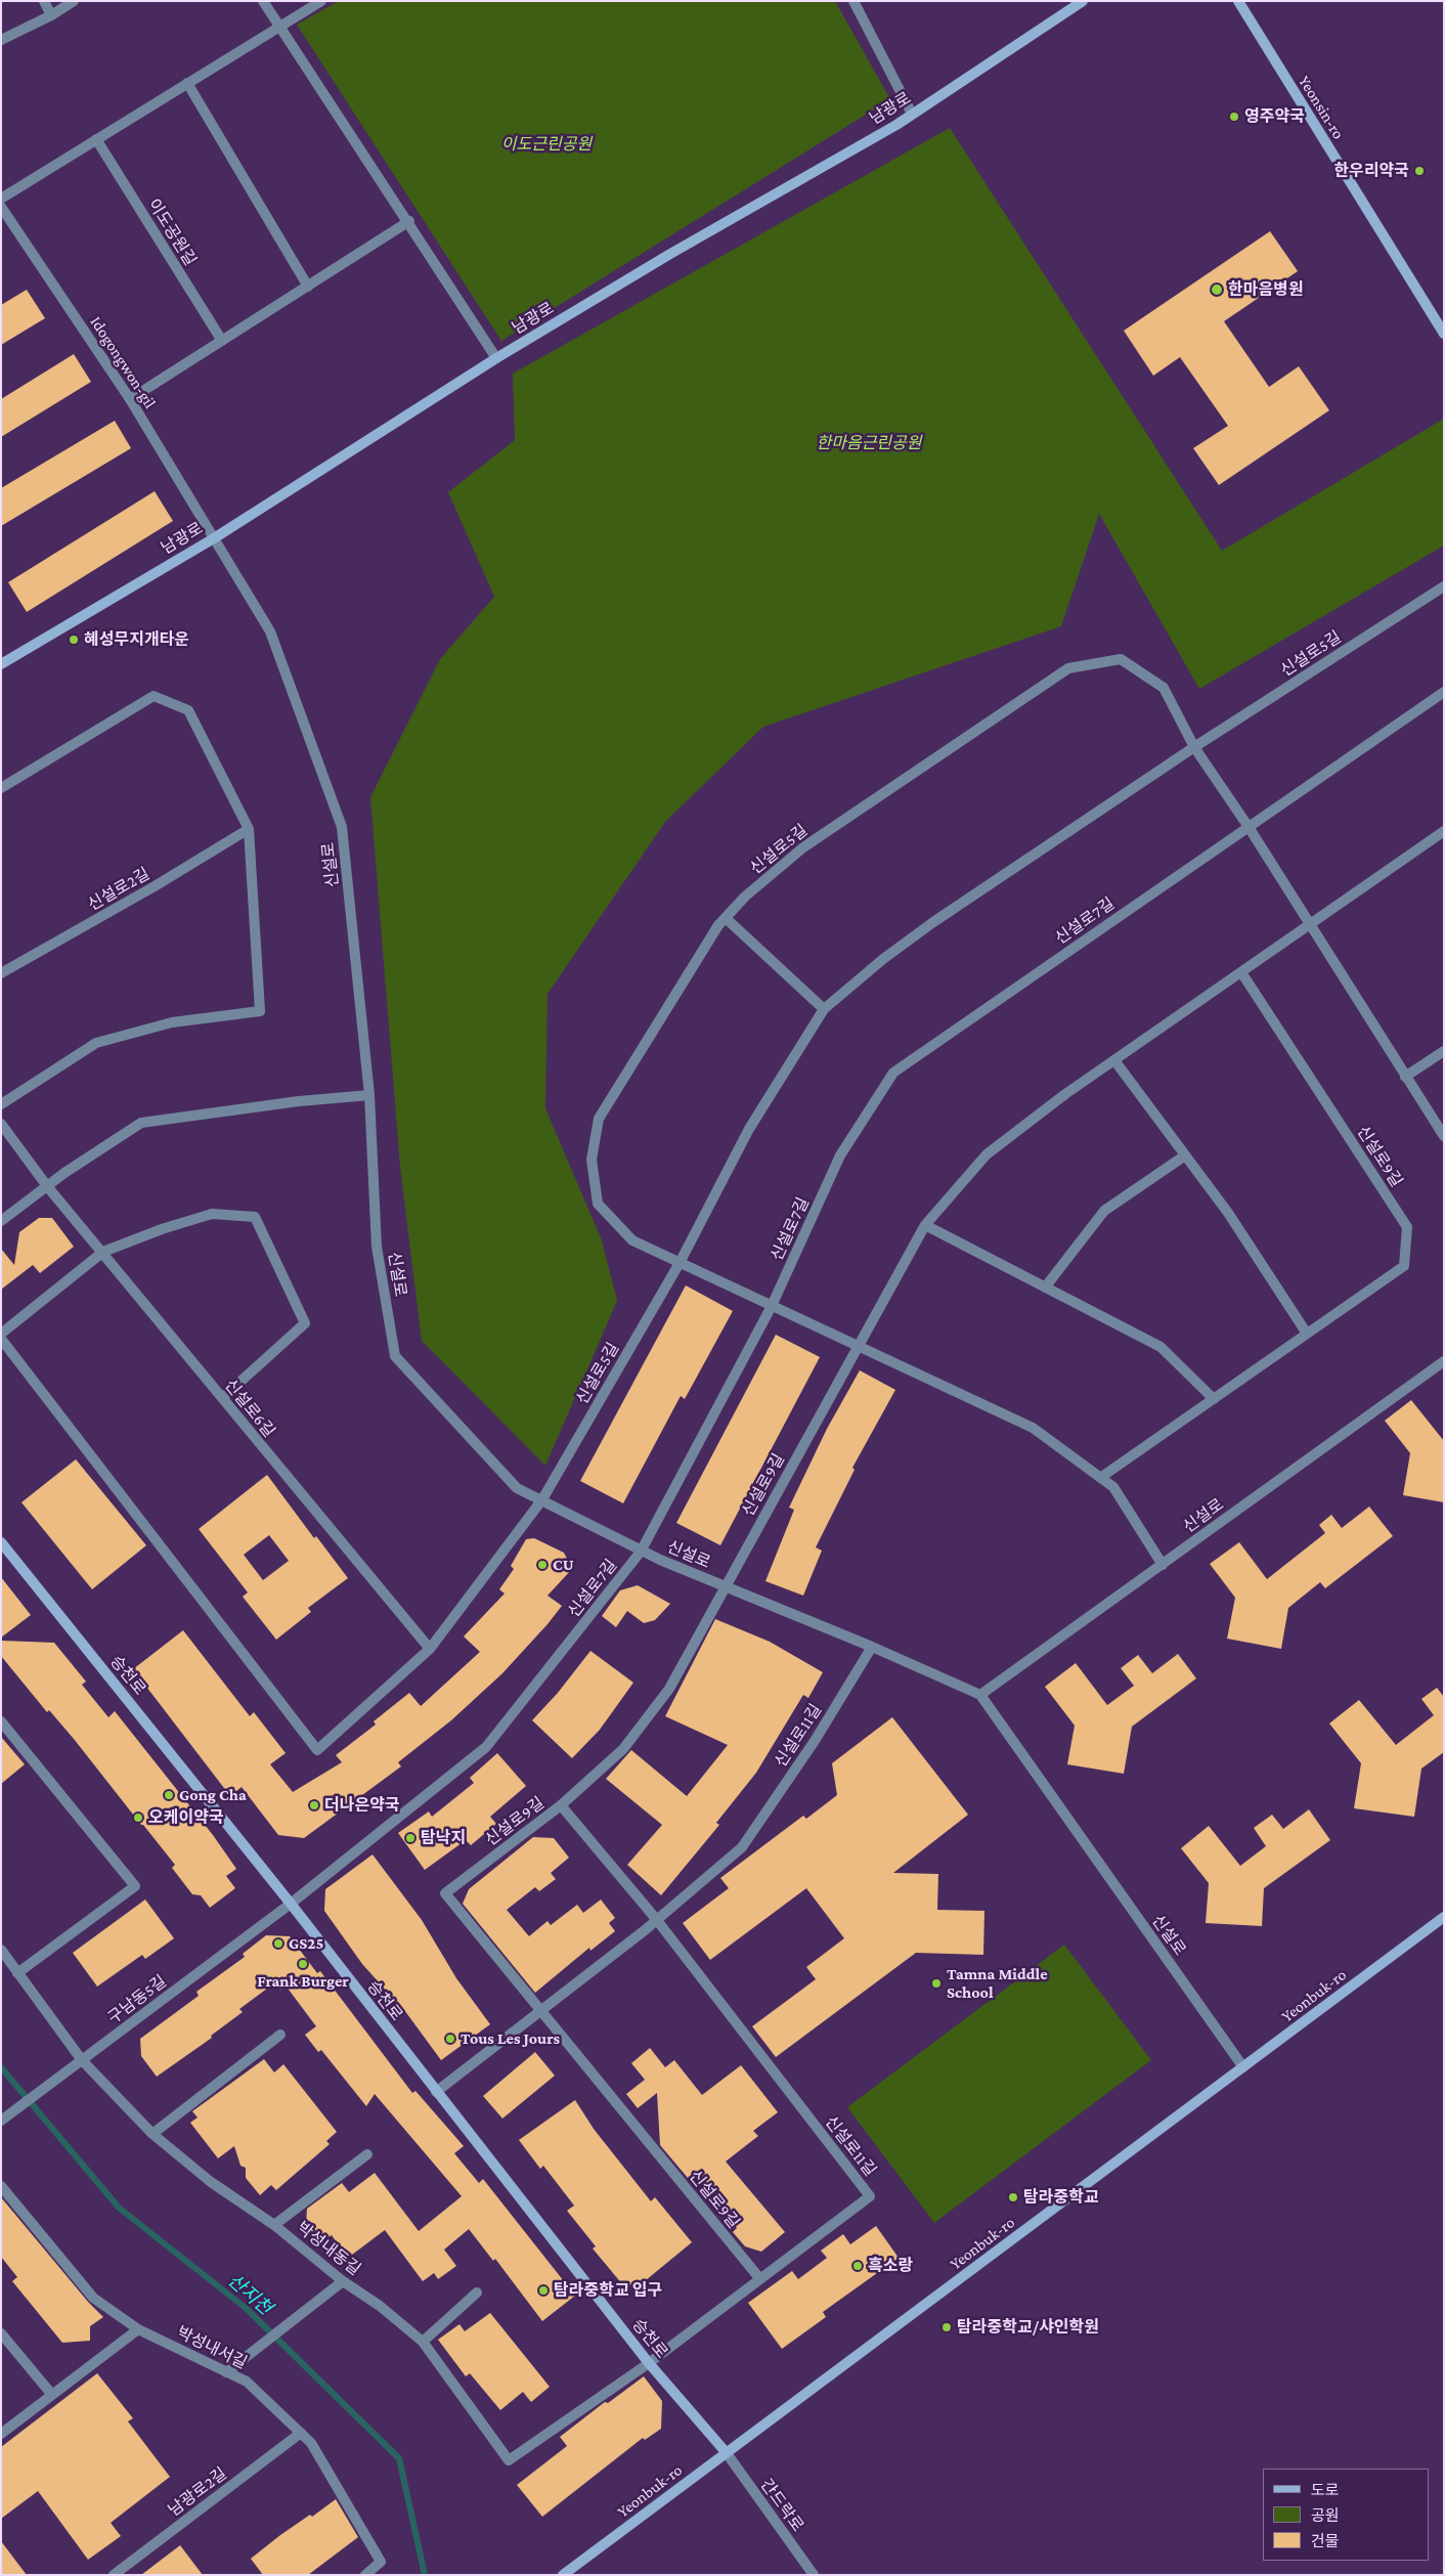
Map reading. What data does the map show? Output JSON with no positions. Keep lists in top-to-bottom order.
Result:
{
  "streets": {
    "main road": [
      "Yeonsin-ro",
      "남광로",
      "승천로",
      "Yeonbuk-ro"
    ],
    "street": [
      "이도공원길",
      "Idogongwon-gil",
      "신설로5길",
      "신설로",
      "신설로2길",
      "신설로7길",
      "신설로9길",
      "신설로6길",
      "신설로11길",
      "구남동5길",
      "박성내동길",
      "박성내서길",
      "남광로2길",
      "간드락로"
    ]
  },
  "crossings": [
    ["남광로", "Idogongwon-gil"],
    ["남광로", "신설로"],
    ["Idogongwon-gil", "신설로"],
    ["신설로5길", "신설로"],
    ["신설로5길", "신설로6길"],
    ["신설로", "신설로7길"],
    ["신설로", "신설로9길"],
    ["신설로", "신설로11길"],
    ["신설로", "Yeonbuk-ro"],
    ["신설로7길", "승천로"],
    ["신설로7길", "구남동5길"],
    ["신설로9길", "신설로11길"],
    ["승천로", "신설로11길"],
    ["승천로", "Yeonbuk-ro"],
    ["승천로", "구남동5길"],
    ["승천로", "박성내동길"],
    ["승천로", "간드락로"],
    ["신설로11길", "박성내동길"],
    ["Yeonbuk-ro", "간드락로"],
    ["구남동5길", "박성내동길"],
    ["박성내서길", "남광로2길"]
  ],
  "water": ["산지천"],
  "parks": ["이도근린공원", "한마음근린공원"],
  "places": [
    "영주약국",
    "한우리약국",
    "한마음병원",
    "혜성무지개타운",
    "CU",
    "Gong Cha",
    "더나은약국",
    "오케이약국",
    "탐낙지",
    "GS25",
    "Frank Burger",
    "Tamna Middle School",
    "Tous Les Jours",
    "탐라중학교",
    "흑소랑",
    "탐라중학교 입구",
    "탐라중학교/샤인학원"
  ],
  "legend": ["도로", "공원", "건물"]
}
